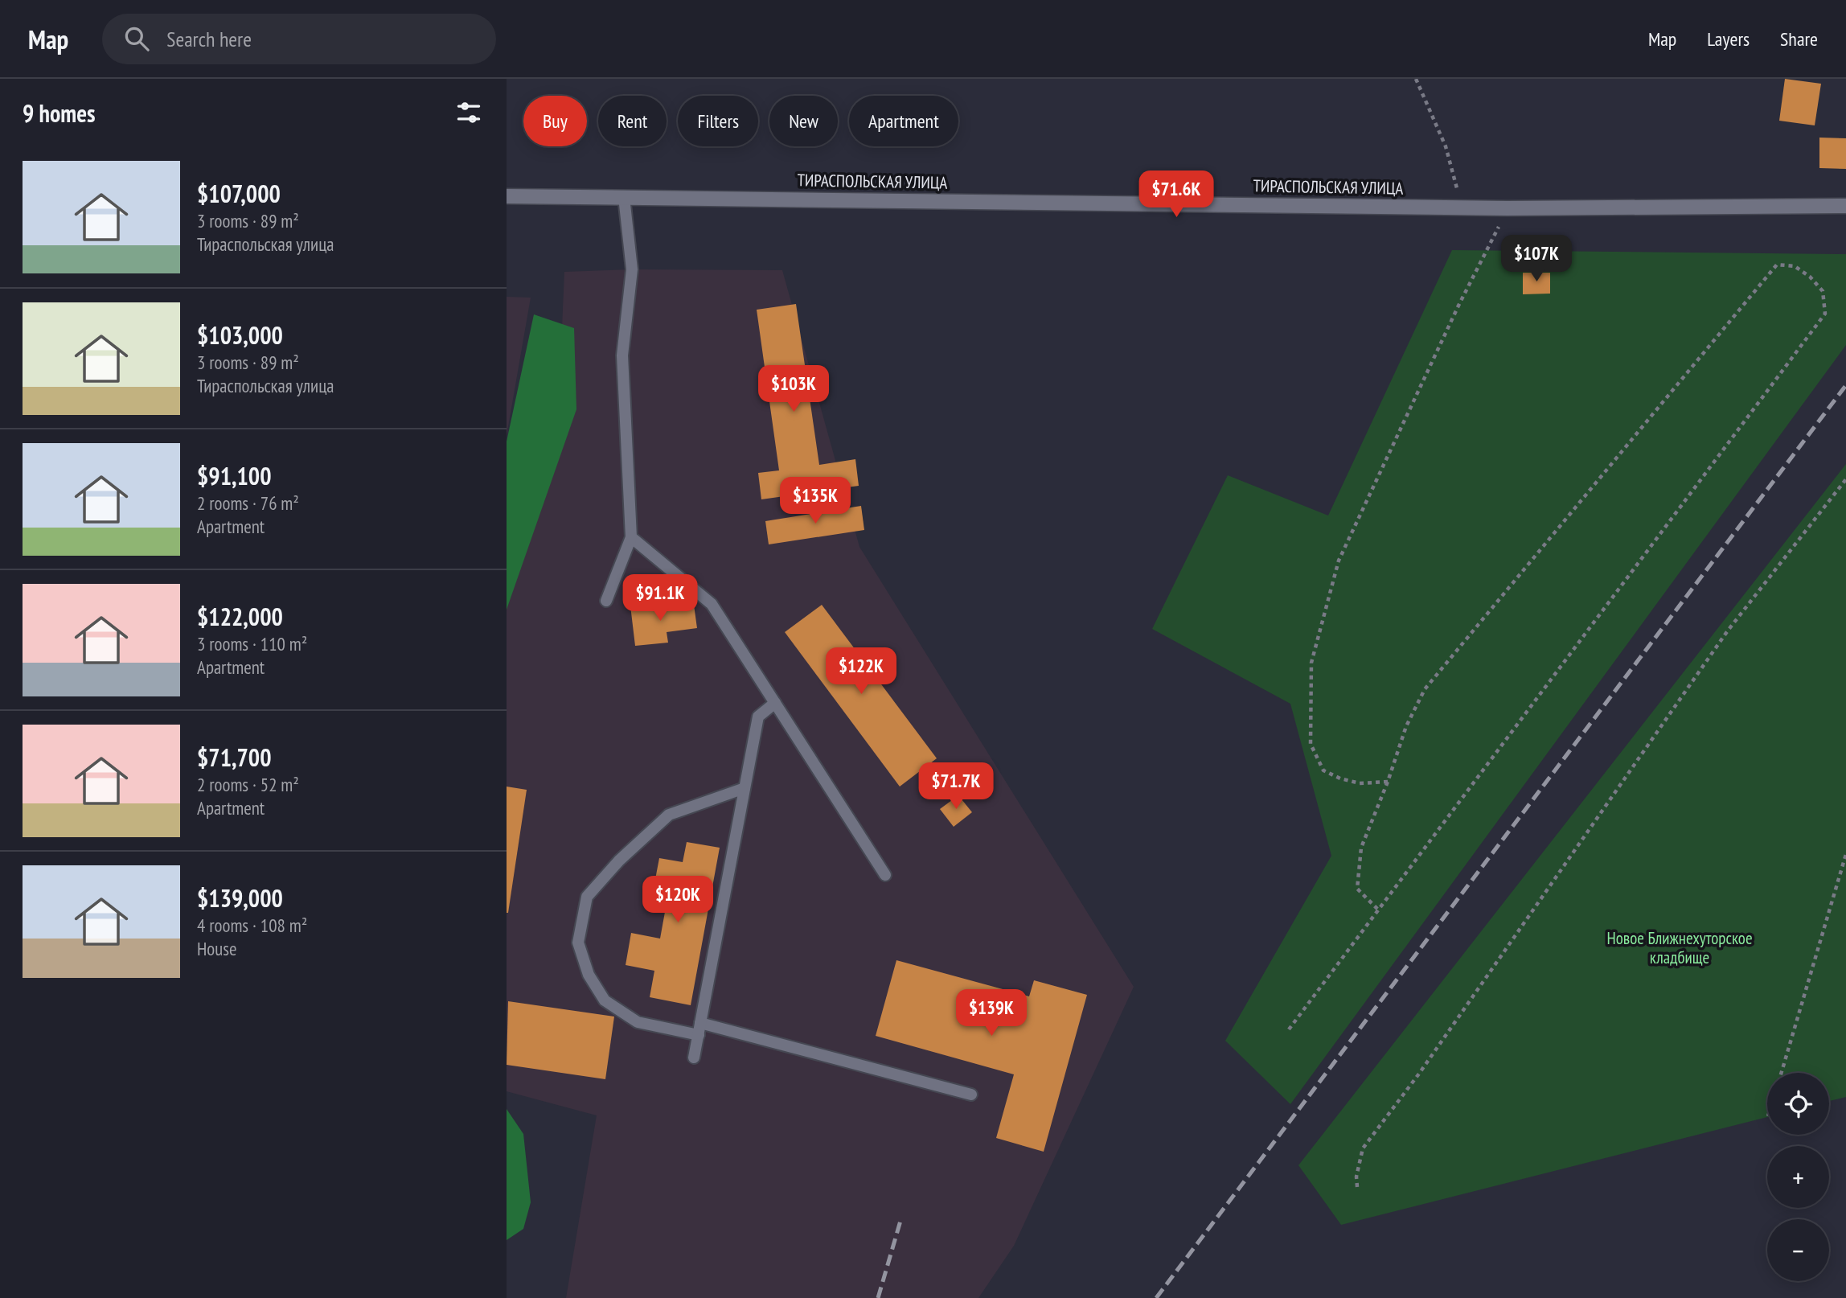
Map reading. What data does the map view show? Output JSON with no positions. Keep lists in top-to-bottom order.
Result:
{
  "streets": {
    "street": ["ТИРАСПОЛЬСКАЯ УЛИЦА"]
  },
  "parks": ["Новое Ближнехуторское кладбище"],
  "page": {
    "header": "Map",
    "search": "Search here",
    "nav": ["Map", "Layers", "Share"],
    "heading": "9 homes",
    "chip": [
      "Buy",
      "Rent",
      "Filters",
      "New",
      "Apartment"
    ],
    "list": [
      {
        "name": "$107,000",
        "note": "3 rooms · 89 m² · Тираспольская улица"
      },
      {
        "name": "$103,000",
        "note": "3 rooms · 89 m² · Тираспольская улица"
      },
      {
        "name": "$91,100",
        "note": "2 rooms · 76 m² · Apartment"
      },
      {
        "name": "$122,000",
        "note": "3 rooms · 110 m² · Apartment"
      },
      {
        "name": "$71,700",
        "note": "2 rooms · 52 m² · Apartment"
      },
      {
        "name": "$139,000",
        "note": "4 rooms · 108 m² · House"
      }
    ],
    "price": [
      "$71.6K",
      "$107K",
      "$103K",
      "$135K",
      "$91.1K",
      "$122K",
      "$71.7K",
      "$120K",
      "$139K"
    ],
    "map_buttons": ["+", "−"]
  }
}
